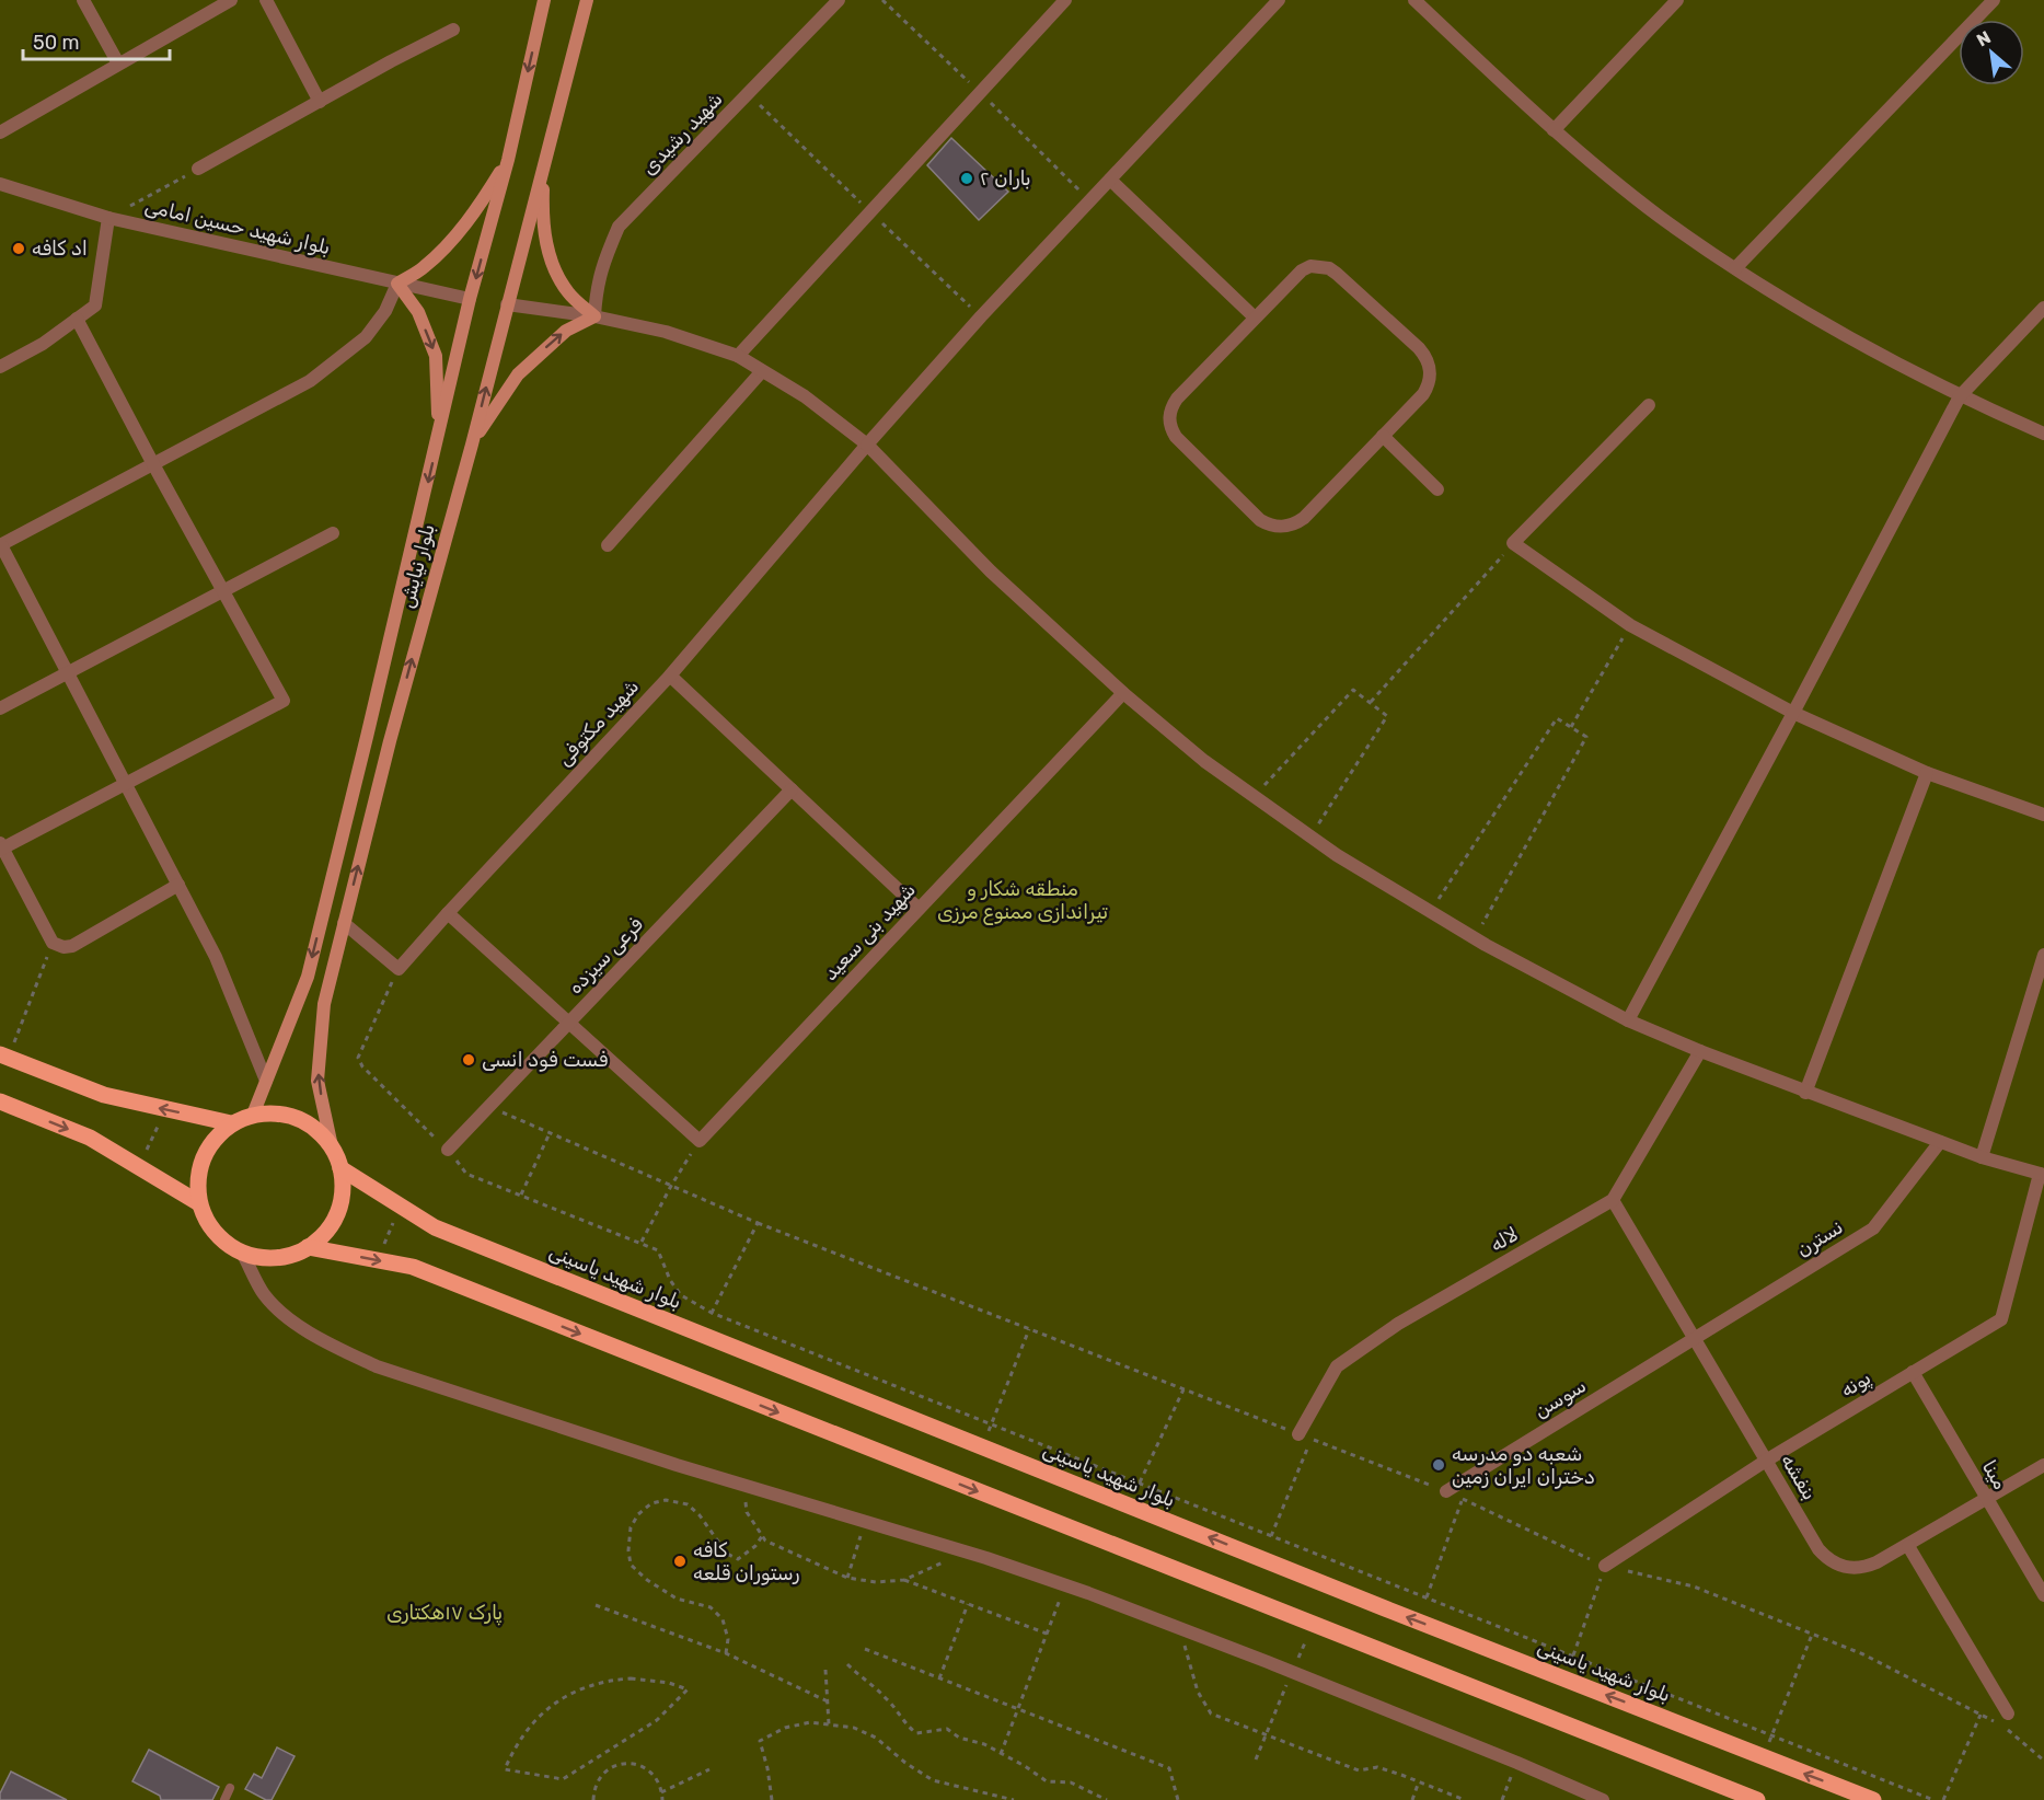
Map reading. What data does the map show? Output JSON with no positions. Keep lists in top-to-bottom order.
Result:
{
  "streets": {
    "main road": ["بلوار نیایش", "بلوار شهید یاسینی"],
    "street": [
      "شهید رشیدی",
      "بلوار شهید حسین امامی",
      "شهید مکتوفی",
      "شهید بنی سعید",
      "فرعی سیزده",
      "نسترن",
      "لاله",
      "پونه",
      "سوسن",
      "مینا",
      "بنفشه"
    ]
  },
  "crossings": [
    ["بلوار شهید حسین امامی", "بلوار نیایش"],
    ["بلوار نیایش", "بلوار شهید یاسینی"],
    ["نسترن", "سوسن"],
    ["نسترن", "بنفشه"],
    ["لاله", "بنفشه"],
    ["پونه", "مینا"],
    ["پونه", "بنفشه"],
    ["سوسن", "بنفشه"],
    ["مینا", "بنفشه"]
  ],
  "parks": ["منطقه شکار و تیراندازی ممنوع مرزی", "پارک ۱۷هکتاری"],
  "places": [
    "باران ۲",
    "اد کافه",
    "فست فود انسی",
    "شعبه دو مدرسه دختران ایران زمین",
    "کافه رستوران قلعه"
  ],
  "scale_bar": "50 m",
  "north": "top left"
}
